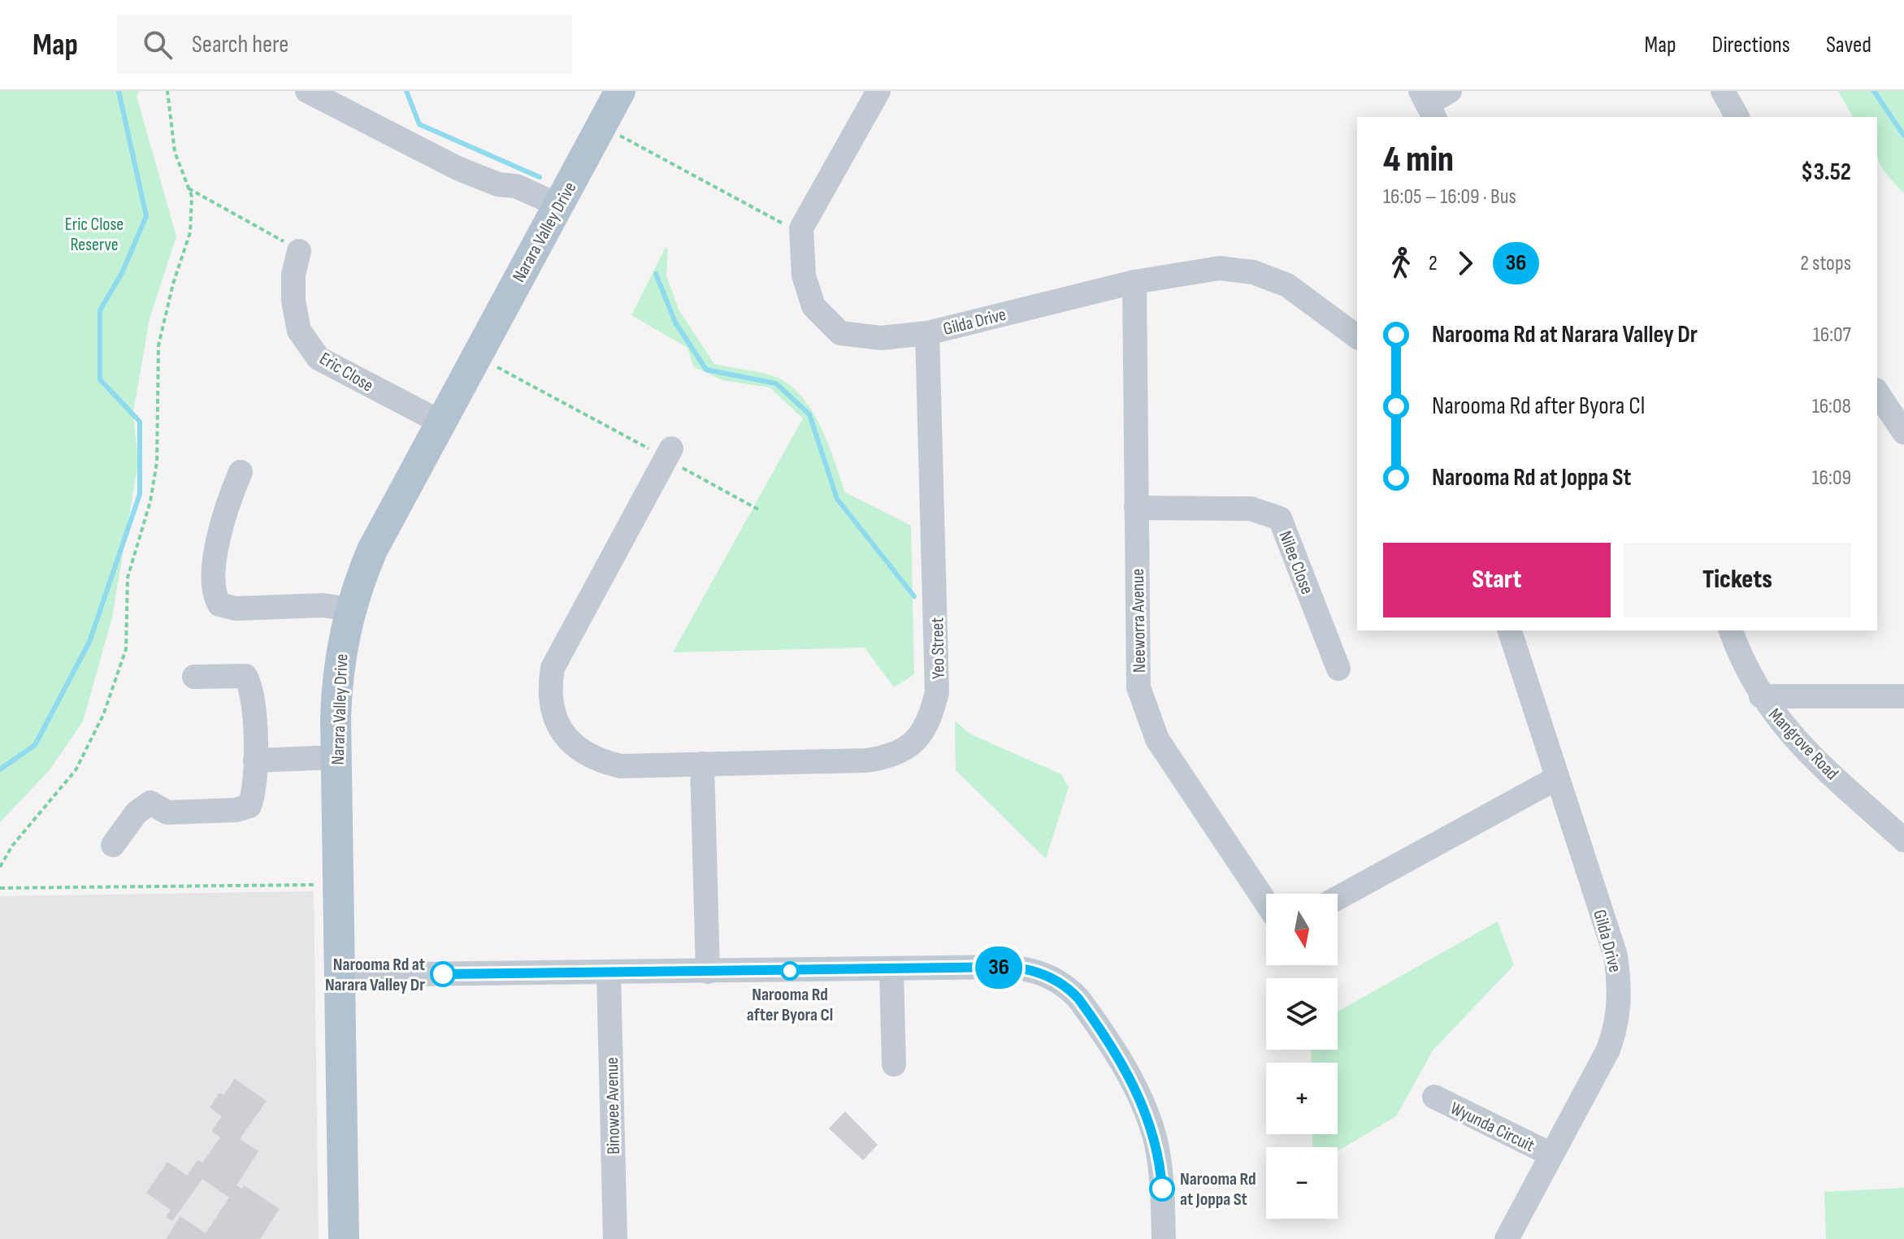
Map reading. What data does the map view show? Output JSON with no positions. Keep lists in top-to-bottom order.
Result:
{
  "streets": {
    "main road": ["Narara Valley Drive"],
    "street": [
      "Gilda Drive",
      "Eric Close",
      "Nilee Close",
      "Neeworra Avenue",
      "Yeo Street",
      "Mangrove Road",
      "Binowee Avenue",
      "Wyunda Circuit"
    ]
  },
  "crossings": [
    ["Narara Valley Drive", "Eric Close"],
    ["Gilda Drive", "Neeworra Avenue"],
    ["Gilda Drive", "Yeo Street"],
    ["Gilda Drive", "Wyunda Circuit"],
    ["Nilee Close", "Neeworra Avenue"]
  ],
  "parks": ["Eric Close Reserve"],
  "places": ["Narooma Rd after Byora Cl", "Narooma Rd at Narara Valley Dr", "Narooma Rd at Joppa St"],
  "lines": ["bus line 36"],
  "north": "bottom",
  "page": {
    "header": "Map",
    "search": "Search here",
    "nav": ["Map", "Directions", "Saved"],
    "on_map": "36",
    "heading": ["4 min", "16:05 – 16:09 · Bus", "$3.52"],
    "legs": ["2", "36", "2 stops"],
    "list": [
      {
        "name": "Narooma Rd at Narara Valley Dr",
        "value": "16:07"
      },
      {
        "name": "Narooma Rd after Byora Cl",
        "value": "16:08"
      },
      {
        "name": "Narooma Rd at Joppa St",
        "value": "16:09"
      }
    ],
    "buttons": ["Start", "Tickets"],
    "map_buttons": ["+", "−"]
  }
}
